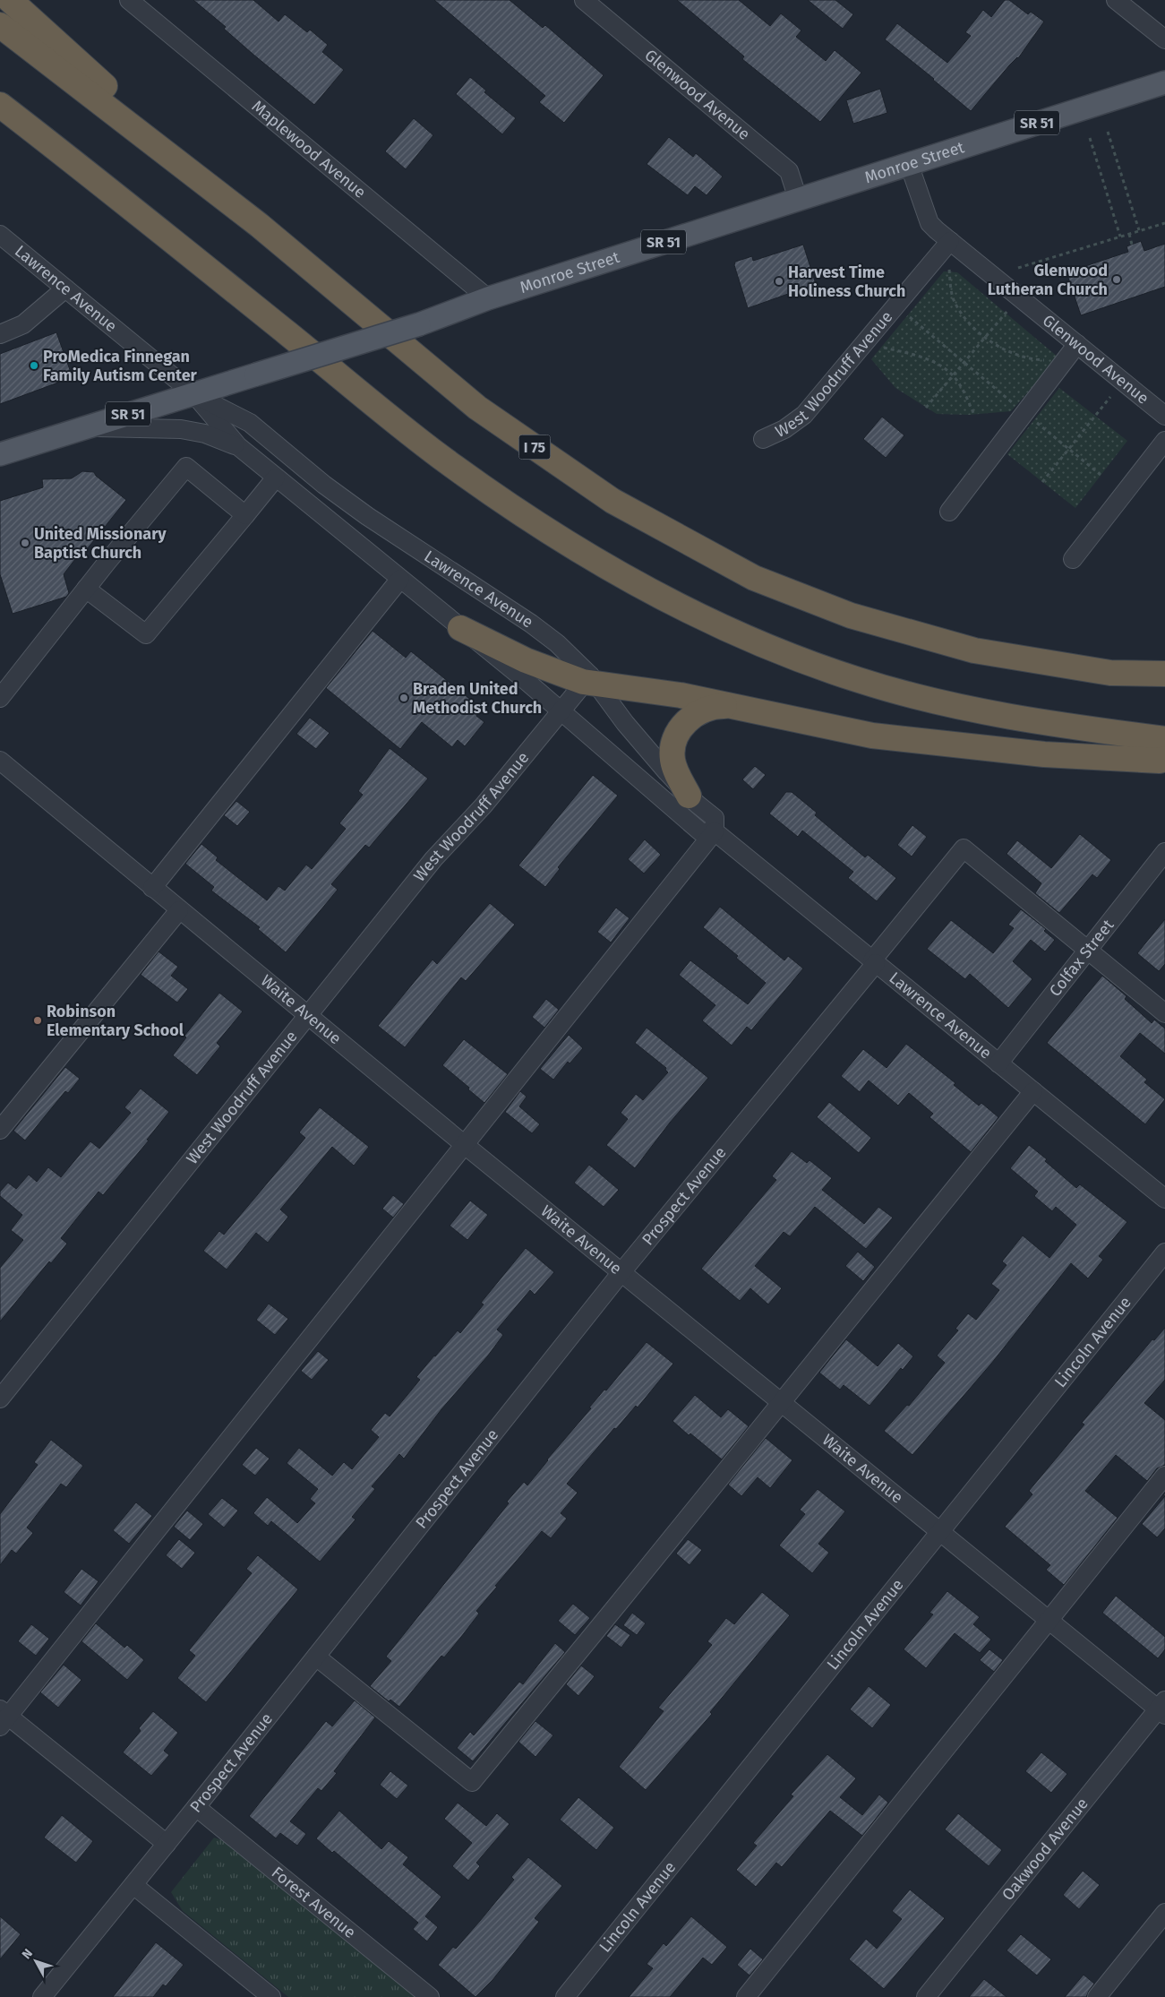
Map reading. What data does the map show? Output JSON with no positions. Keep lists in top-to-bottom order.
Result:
{
  "streets": {
    "highway": ["I 75"],
    "main road": ["SR 51", "Monroe Street"],
    "street": [
      "Glenwood Avenue",
      "Maplewood Avenue",
      "Lawrence Avenue",
      "West Woodruff Avenue",
      "Colfax Street",
      "Waite Avenue",
      "Prospect Avenue",
      "Lincoln Avenue",
      "Oakwood Avenue",
      "Forest Avenue"
    ]
  },
  "crossings": [
    ["Glenwood Avenue", "Monroe Street"],
    ["Glenwood Avenue", "West Woodruff Avenue"],
    ["Maplewood Avenue", "Monroe Street"],
    ["Monroe Street", "Lawrence Avenue"],
    ["Lawrence Avenue", "West Woodruff Avenue"],
    ["Lawrence Avenue", "Colfax Street"],
    ["Lawrence Avenue", "Prospect Avenue"],
    ["West Woodruff Avenue", "Waite Avenue"],
    ["Colfax Street", "Prospect Avenue"],
    ["Waite Avenue", "Prospect Avenue"],
    ["Waite Avenue", "Lincoln Avenue"],
    ["Waite Avenue", "Oakwood Avenue"],
    ["Prospect Avenue", "Forest Avenue"]
  ],
  "places": [
    "Glenwood Lutheran Church",
    "Harvest Time Holiness Church",
    "ProMedica Finnegan Family Autism Center",
    "United Missionary Baptist Church",
    "Braden United Methodist Church",
    "Robinson Elementary School"
  ],
  "north": "top left"
}
